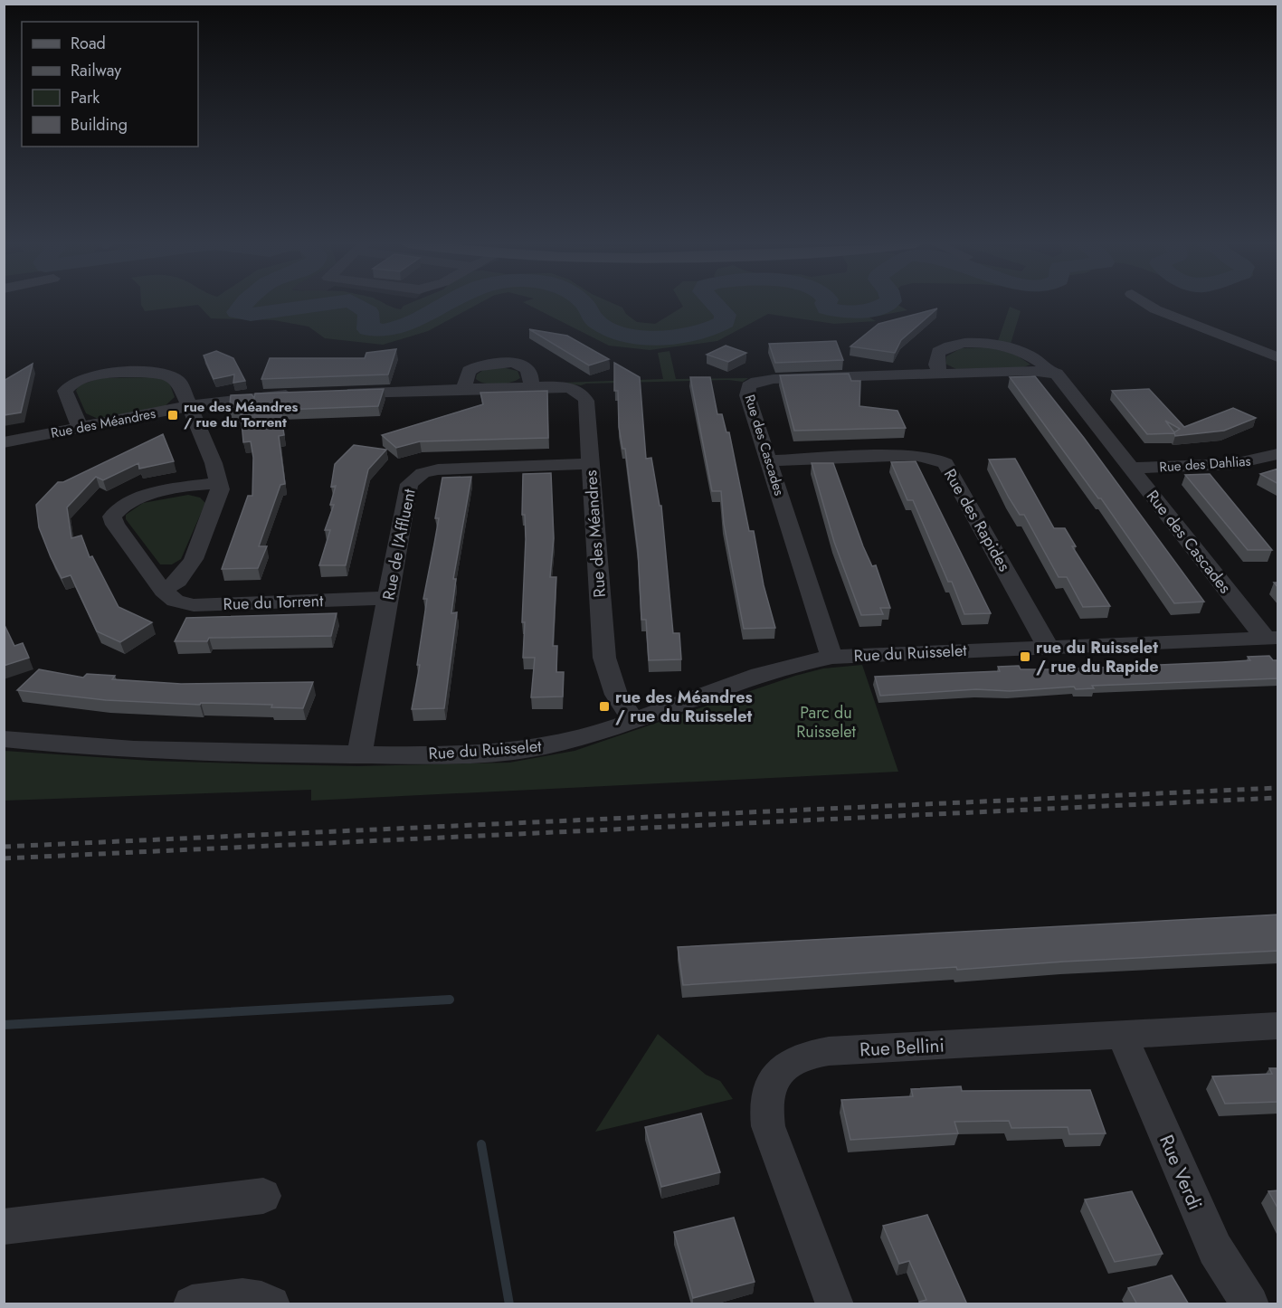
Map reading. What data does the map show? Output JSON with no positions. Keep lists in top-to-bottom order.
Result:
{
  "streets": {
    "street": [
      "Rue des Méandres",
      "Rue des Cascades",
      "Rue des Dahlias",
      "Rue des Rapides",
      "Rue de l'Affluent",
      "Rue du Torrent",
      "Rue du Ruisselet",
      "Rue Bellini",
      "Rue Verdi"
    ]
  },
  "crossings": [
    ["Rue des Méandres", "Rue de l'Affluent"],
    ["Rue des Méandres", "Rue du Ruisselet"],
    ["Rue des Cascades", "Rue des Dahlias"],
    ["Rue des Cascades", "Rue des Rapides"],
    ["Rue des Cascades", "Rue du Ruisselet"],
    ["Rue des Rapides", "Rue du Ruisselet"],
    ["Rue de l'Affluent", "Rue du Torrent"],
    ["Rue de l'Affluent", "Rue du Ruisselet"],
    ["Rue Bellini", "Rue Verdi"]
  ],
  "parks": ["Parc du Ruisselet"],
  "places": {
    "transit": ["rue des Méandres / rue du Torrent", "rue du Ruisselet / rue du Rapide", "rue des Méandres / rue du Ruisselet"]
  },
  "legend": [
    "Road",
    "Railway",
    "Park",
    "Building"
  ]
}
